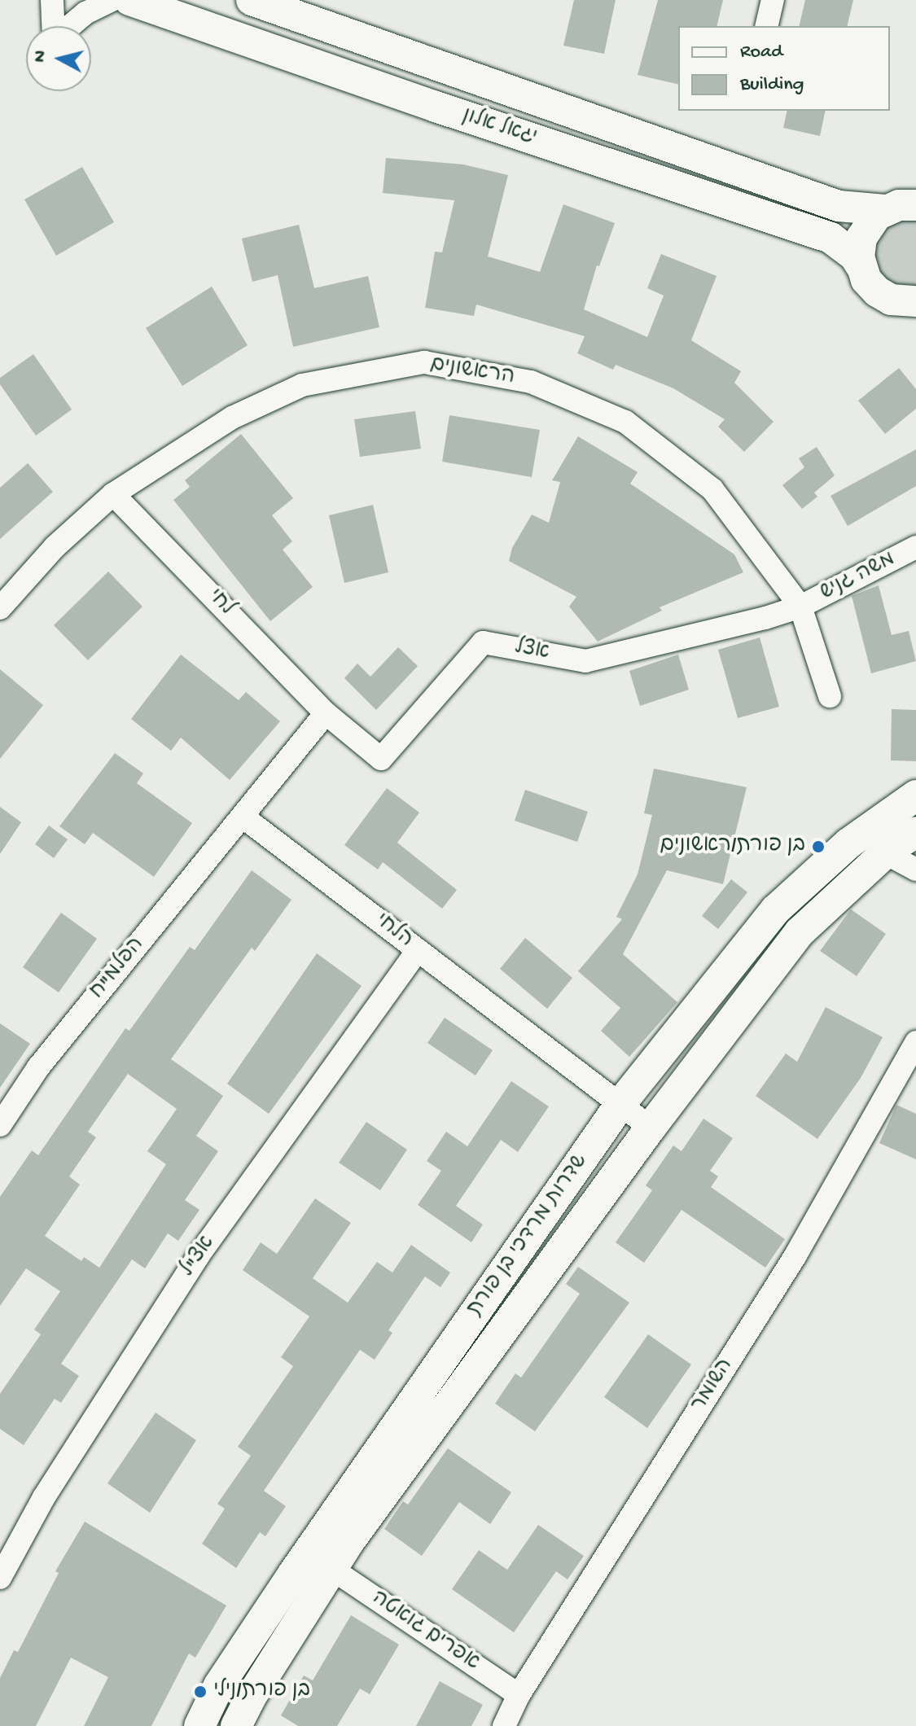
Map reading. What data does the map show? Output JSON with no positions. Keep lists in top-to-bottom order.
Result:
{
  "streets": {
    "street": [
      "יגאל אלון",
      "הראשונים",
      "משה גניש",
      "לחי",
      "אצל",
      "הלחי",
      "הפלמ\"ח",
      "שדרות מרדכי בן פורת",
      "אצ\"ל",
      "השומר",
      "אפרים גואטה"
    ]
  },
  "crossings": [
    ["הראשונים", "משה גניש"],
    ["הראשונים", "לחי"],
    ["הראשונים", "אצל"],
    ["משה גניש", "אצל"],
    ["לחי", "אצל"],
    ["הלחי", "הפלמ\"ח"],
    ["הלחי", "שדרות מרדכי בן פורת"],
    ["הלחי", "אצ\"ל"],
    ["שדרות מרדכי בן פורת", "אפרים גואטה"],
    ["השומר", "אפרים גואטה"]
  ],
  "places": ["בן פורת/ראשונים", "בן פורת/נילי"],
  "legend": ["Road", "Building"],
  "north": "left"
}
